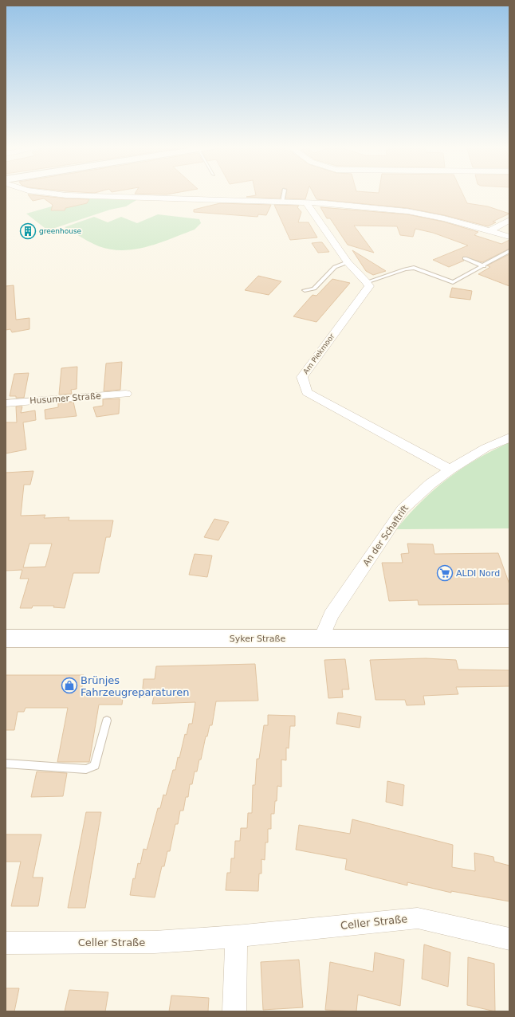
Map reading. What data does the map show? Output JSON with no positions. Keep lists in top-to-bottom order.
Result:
{
  "streets": {
    "main road": ["Syker Straße"],
    "street": [
      "Am Piekmoor",
      "Husumer Straße",
      "An der Schaftrift",
      "Celler Straße"
    ]
  },
  "crossings": [
    ["Am Piekmoor", "An der Schaftrift"],
    ["An der Schaftrift", "Syker Straße"]
  ],
  "places": {
    "building": ["greenhouse"],
    "supermarket": ["ALDI Nord"],
    "shop": ["Brünjes Fahrzeugreparaturen"]
  }
}
